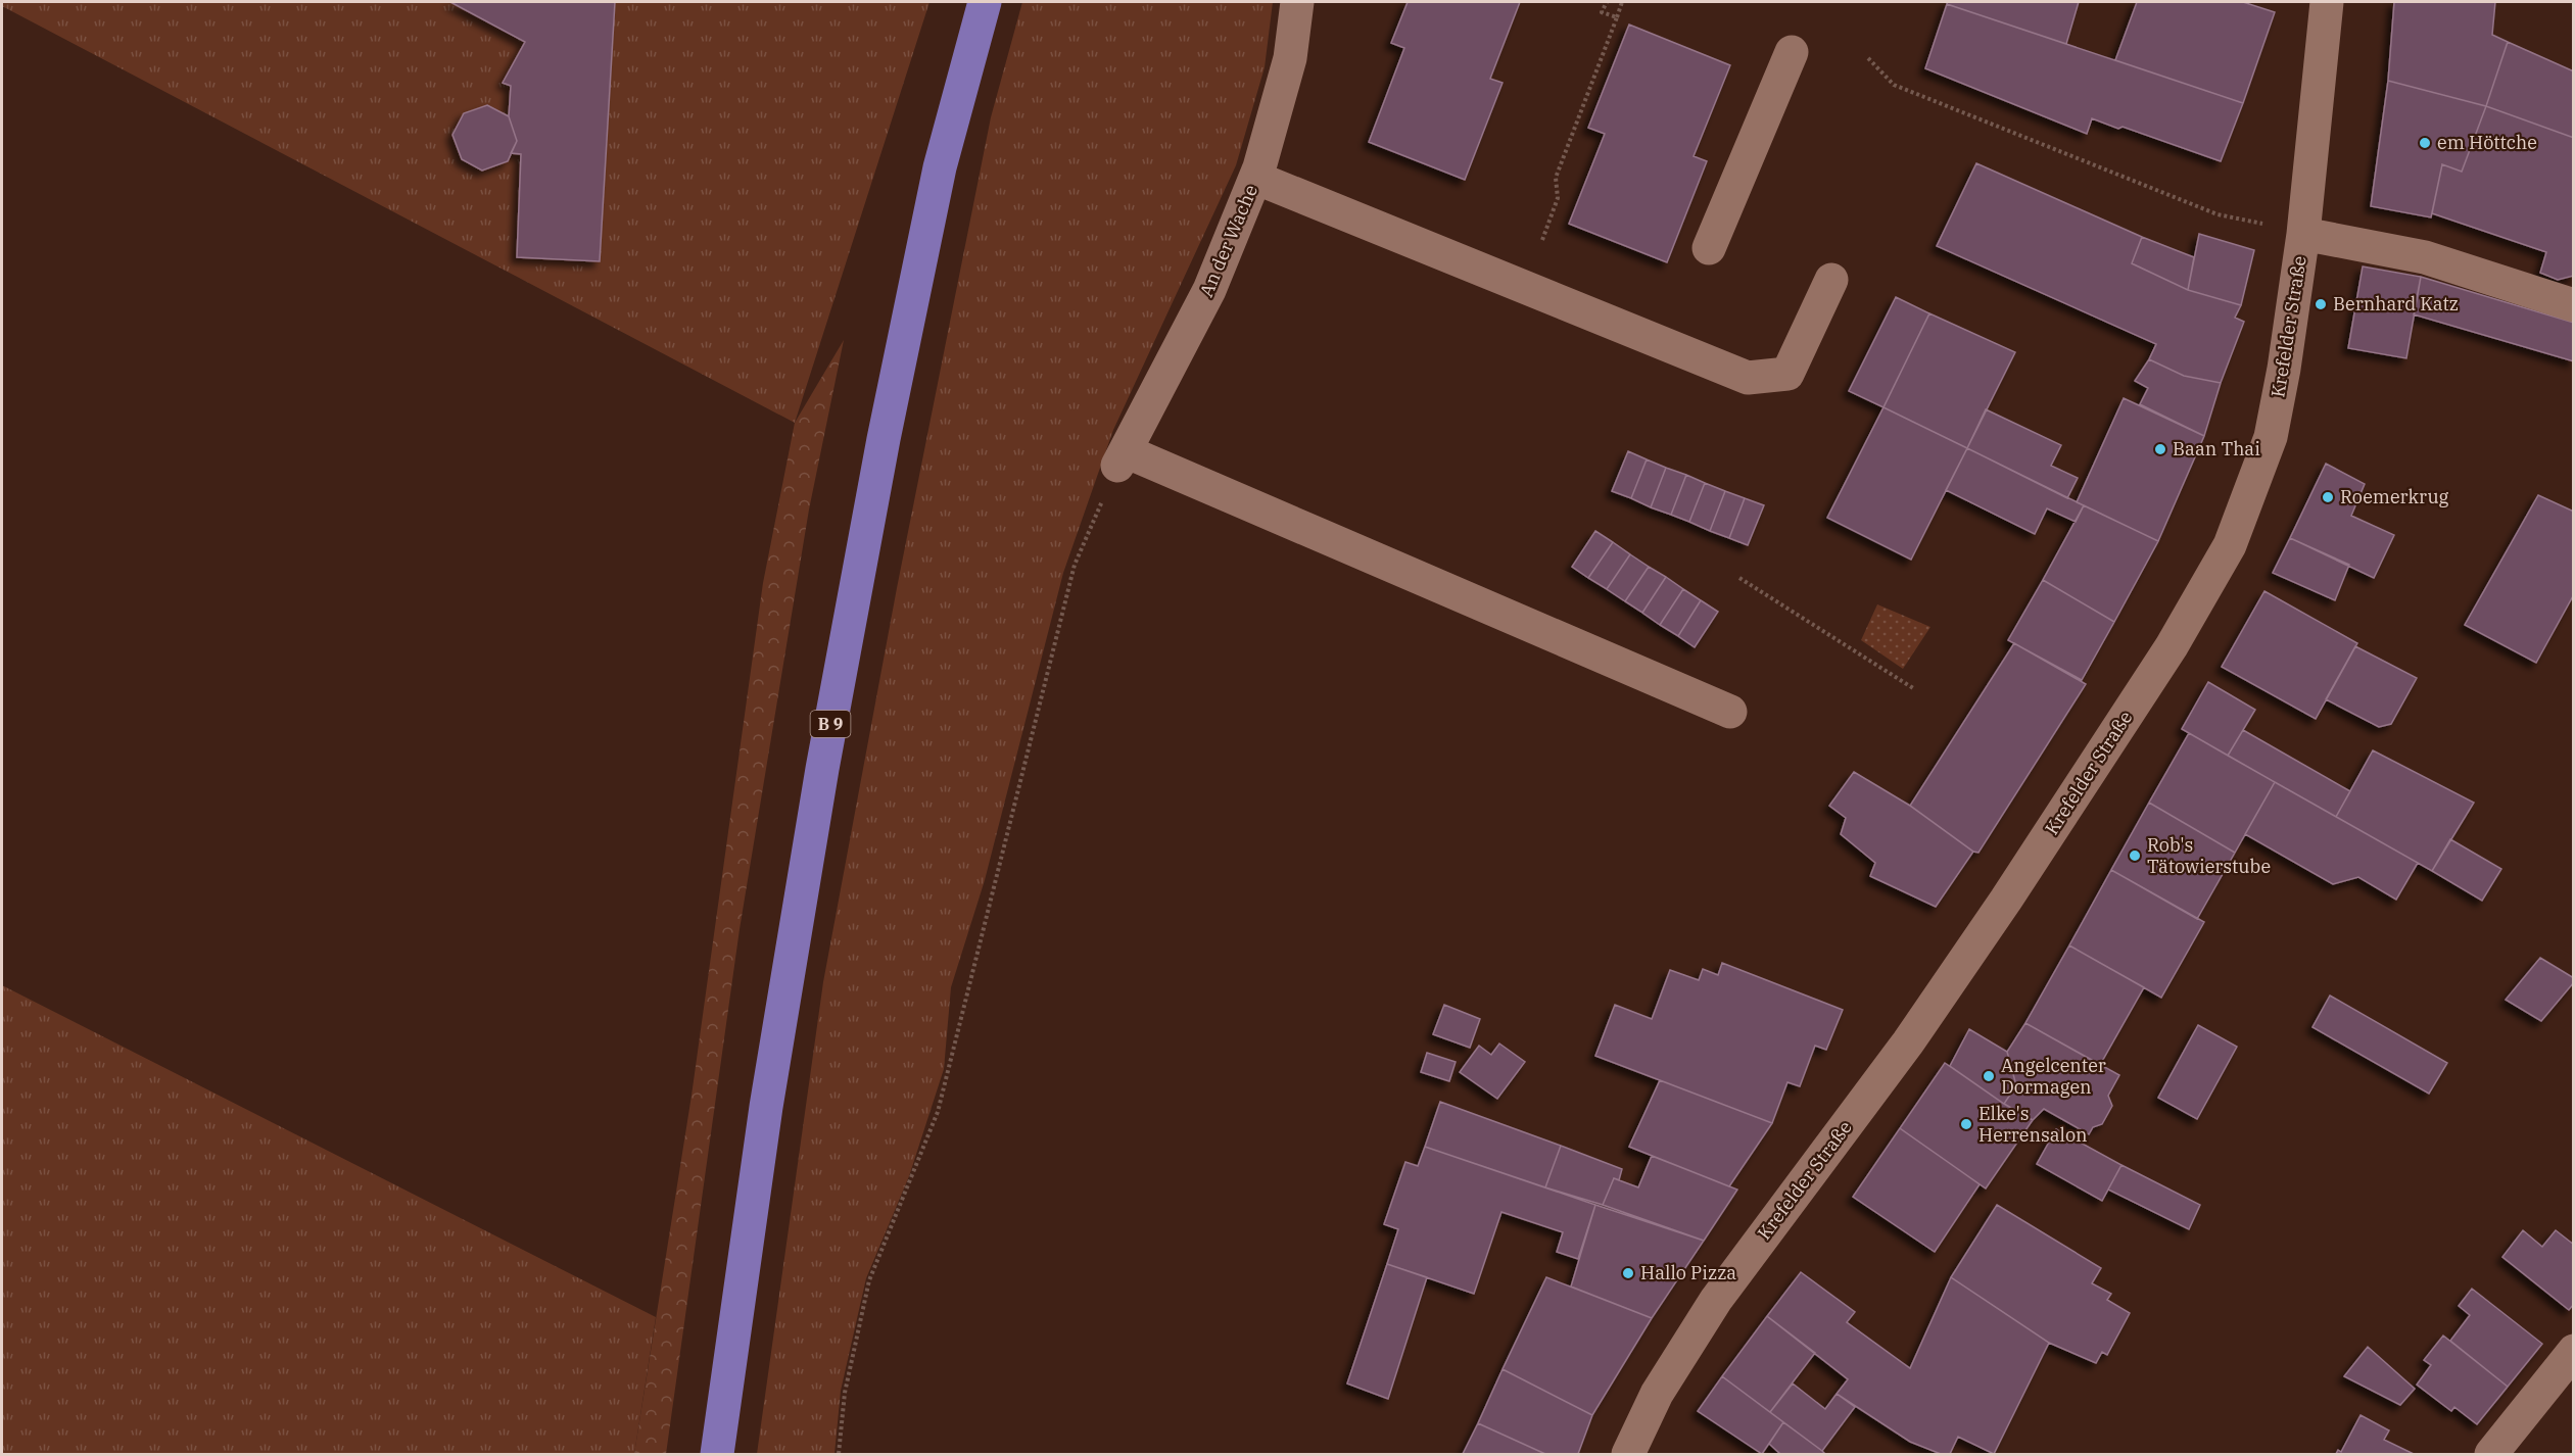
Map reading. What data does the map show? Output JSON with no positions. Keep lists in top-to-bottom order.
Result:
{
  "streets": {
    "main road": ["B 9"],
    "street": ["An der Wache", "Krefelder Straße"]
  },
  "places": [
    "em Höttche",
    "Bernhard Katz",
    "Baan Thai",
    "Roemerkrug",
    "Rob's Tätowierstube",
    "Angelcenter Dormagen",
    "Elke's Herrensalon",
    "Hallo Pizza"
  ]
}
